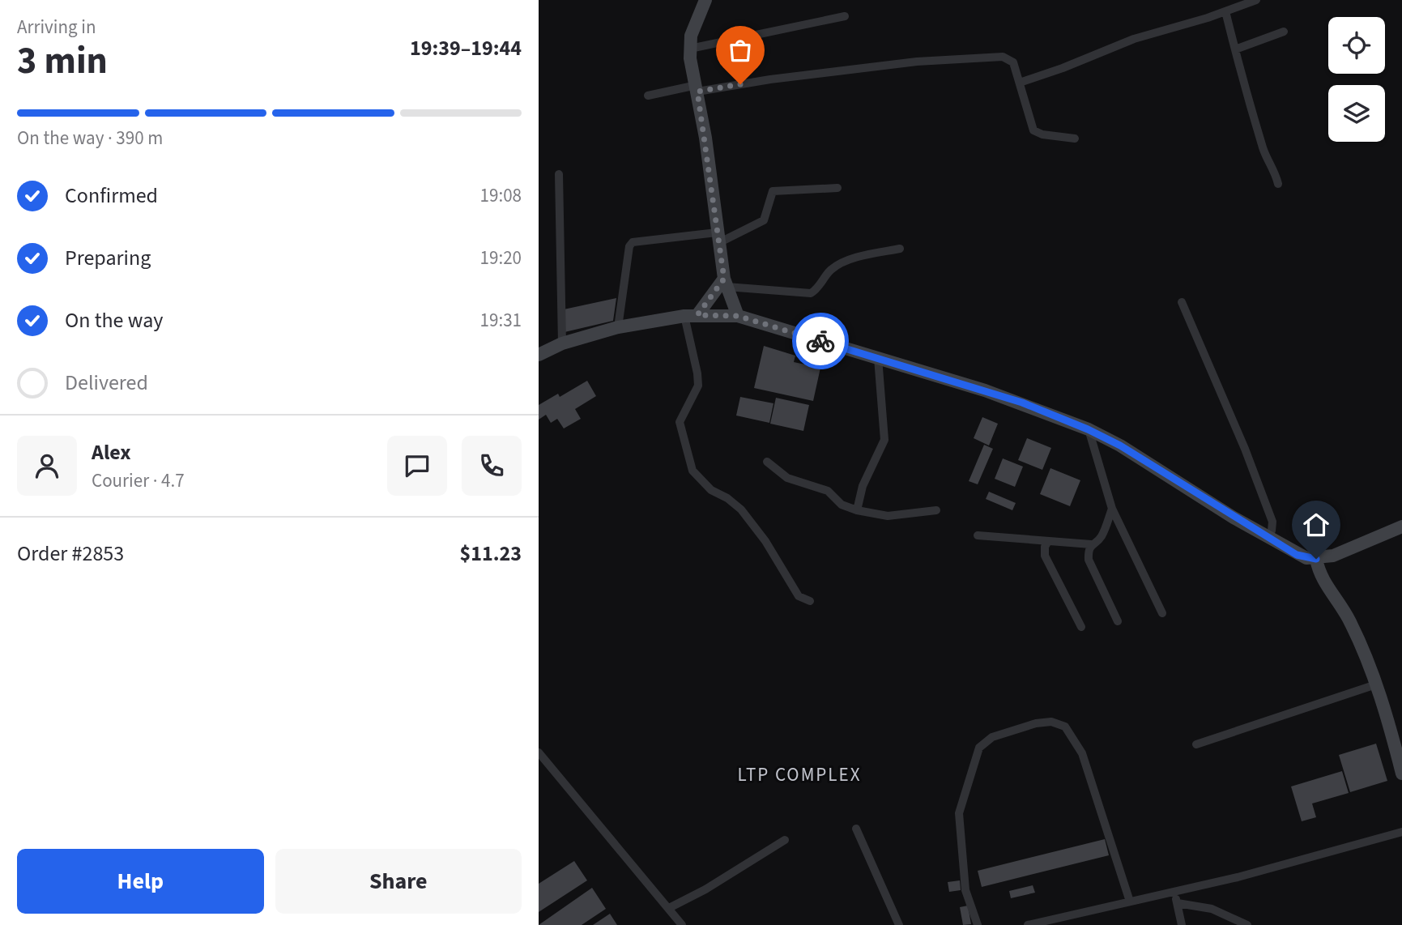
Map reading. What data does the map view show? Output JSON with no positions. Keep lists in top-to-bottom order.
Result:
{
  "districts": ["LTP COMPLEX"],
  "page": {
    "heading": ["3 min", "Arriving in", "19:39–19:44"],
    "panel": [
      "Alex",
      "Courier · 4.7",
      "Order #2853",
      "$11.23"
    ],
    "bar": "On the way · 390 m",
    "list": [
      ["Confirmed", "19:08"],
      ["Preparing", "19:20"],
      ["On the way", "19:31"],
      "Delivered"
    ],
    "buttons": ["Help", "Share"]
  }
}
